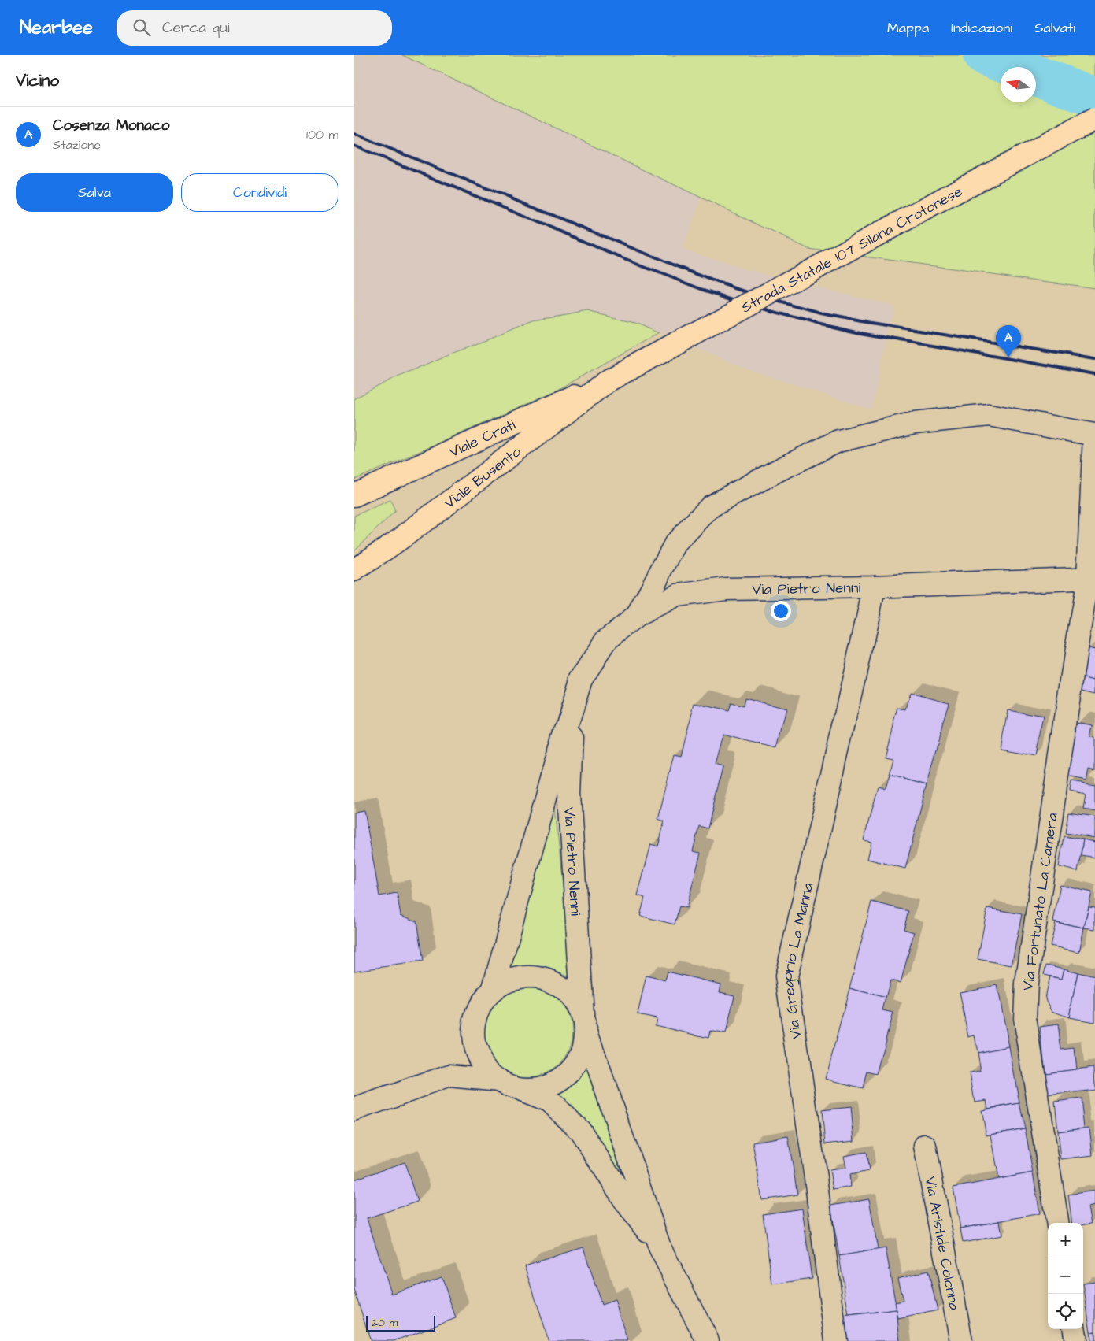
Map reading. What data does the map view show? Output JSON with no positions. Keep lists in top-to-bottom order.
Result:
{
  "streets": {
    "main road": ["Strada Statale 107 Silana Crotonese", "Viale Crati", "Viale Busento"],
    "street": [
      "Via Pietro Nenni",
      "Via Fortunato La Camera",
      "Via Gregorio La Manna",
      "Via Aristide Colonna"
    ]
  },
  "crossings": [
    ["Strada Statale 107 Silana Crotonese", "Viale Crati"],
    ["Strada Statale 107 Silana Crotonese", "Viale Busento"],
    ["Viale Crati", "Viale Busento"],
    ["Via Pietro Nenni", "Via Fortunato La Camera"],
    ["Via Pietro Nenni", "Via Gregorio La Manna"]
  ],
  "scale_bar": "20 m",
  "north": "left",
  "page": {
    "header": "Nearbee",
    "search": "Cerca qui",
    "nav": ["Mappa", "Indicazioni", "Salvati"],
    "heading": "Vicino",
    "list": [
      {
        "mark": "A",
        "name": "Cosenza Monaco",
        "note": "Stazione",
        "value": "100 m"
      }
    ],
    "buttons": ["Salva", "Condividi"],
    "pins": "A",
    "map_buttons": ["+", "−"],
    "scale": "20 m"
  }
}
